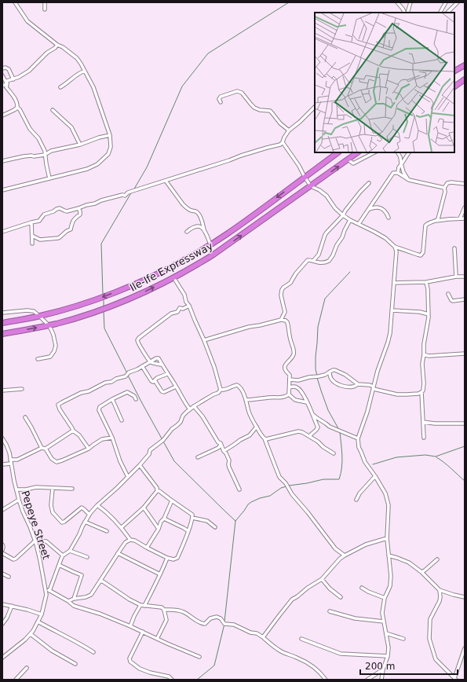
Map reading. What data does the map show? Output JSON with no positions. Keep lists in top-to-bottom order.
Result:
{
  "streets": {
    "highway": ["Ile-Ife Expressway"],
    "street": ["Pepeye Street"]
  },
  "scale_bar": "200 m"
}
